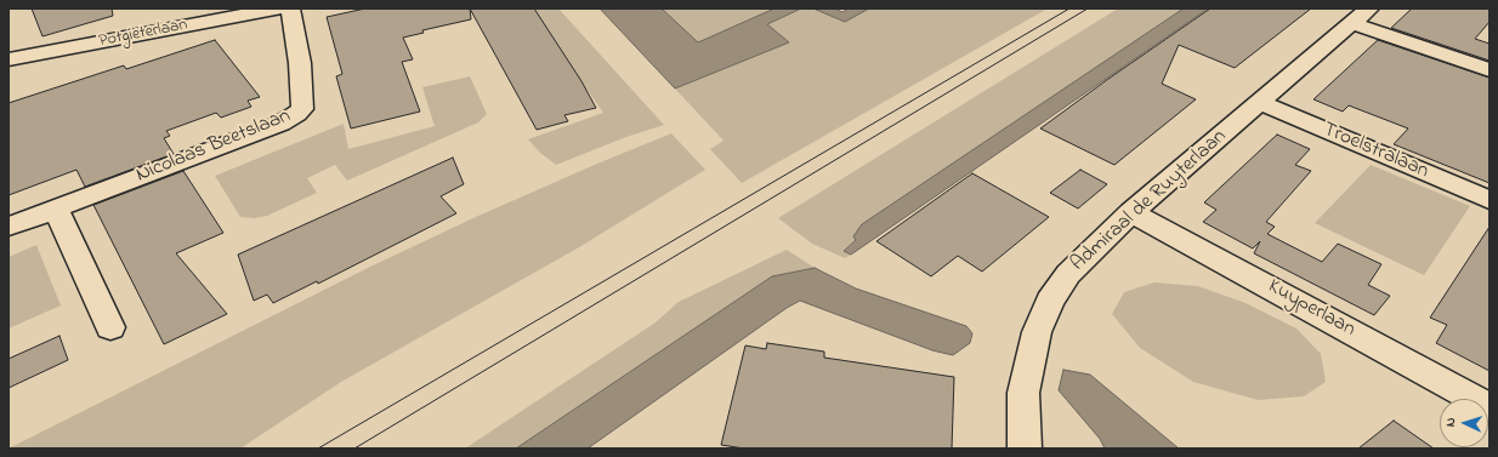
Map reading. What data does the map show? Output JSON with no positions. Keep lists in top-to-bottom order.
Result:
{
  "streets": {
    "street": [
      "Potgieterlaan",
      "Nicolaas Beetslaan",
      "Troelstralaan",
      "Admiraal de Ruyterlaan",
      "Kuyperlaan"
    ]
  },
  "crossings": [
    ["Troelstralaan", "Admiraal de Ruyterlaan"],
    ["Admiraal de Ruyterlaan", "Kuyperlaan"]
  ],
  "north": "left"
}
